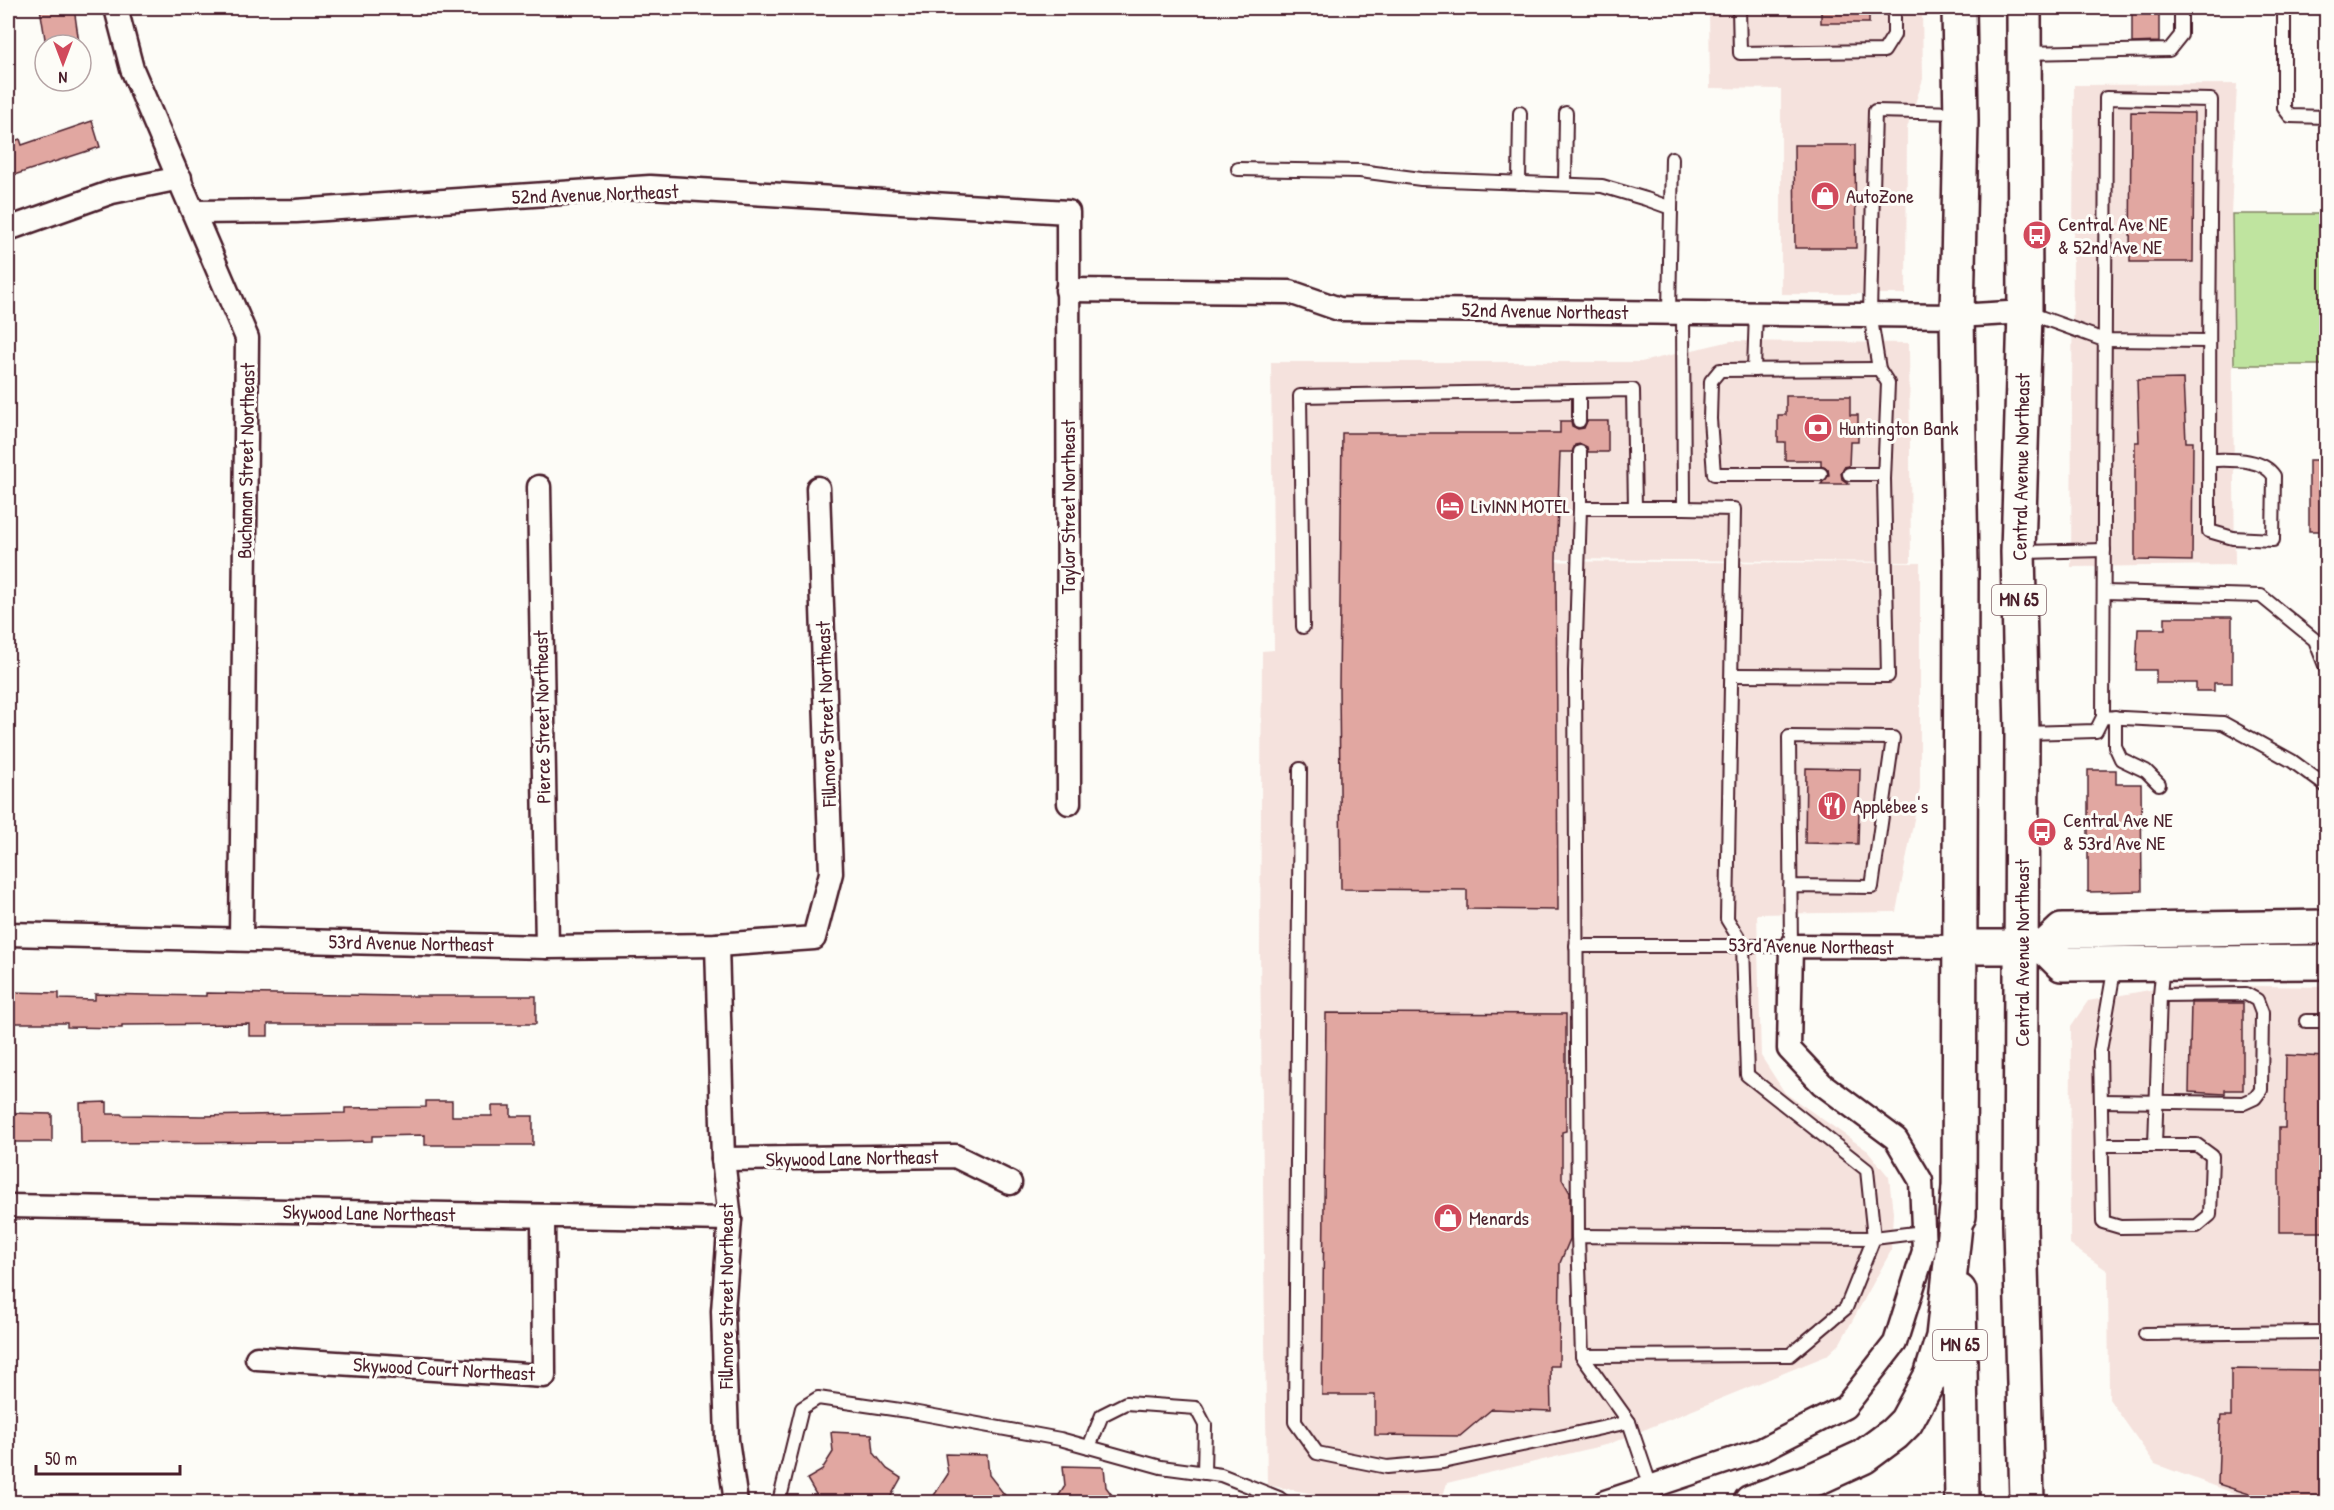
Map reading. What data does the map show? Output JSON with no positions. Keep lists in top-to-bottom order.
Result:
{
  "streets": {
    "main road": ["Central Avenue Northeast", "MN 65", "53rd Avenue Northeast"],
    "street": [
      "52nd Avenue Northeast",
      "Buchanan Street Northeast",
      "Taylor Street Northeast",
      "Fillmore Street Northeast",
      "Pierce Street Northeast",
      "Skywood Lane Northeast",
      "Skywood Court Northeast"
    ]
  },
  "crossings": [
    ["52nd Avenue Northeast", "Buchanan Street Northeast"],
    ["52nd Avenue Northeast", "Central Avenue Northeast"],
    ["52nd Avenue Northeast", "Taylor Street Northeast"],
    ["52nd Avenue Northeast", "MN 65"],
    ["Buchanan Street Northeast", "53rd Avenue Northeast"],
    ["Central Avenue Northeast", "53rd Avenue Northeast"],
    ["MN 65", "53rd Avenue Northeast"],
    ["Fillmore Street Northeast", "53rd Avenue Northeast"],
    ["Fillmore Street Northeast", "Skywood Lane Northeast"],
    ["Pierce Street Northeast", "53rd Avenue Northeast"],
    ["Skywood Lane Northeast", "Skywood Court Northeast"]
  ],
  "places": {
    "shop": ["AutoZone", "Menards"],
    "bus stop": ["Central Ave NE & 52nd Ave NE", "Central Ave NE & 53rd Ave NE"],
    "bank": ["Huntington Bank"],
    "hotel": ["LivINN MOTEL"],
    "restaurant": ["Applebee's"]
  },
  "scale_bar": "50 m",
  "north": "bottom"
}
